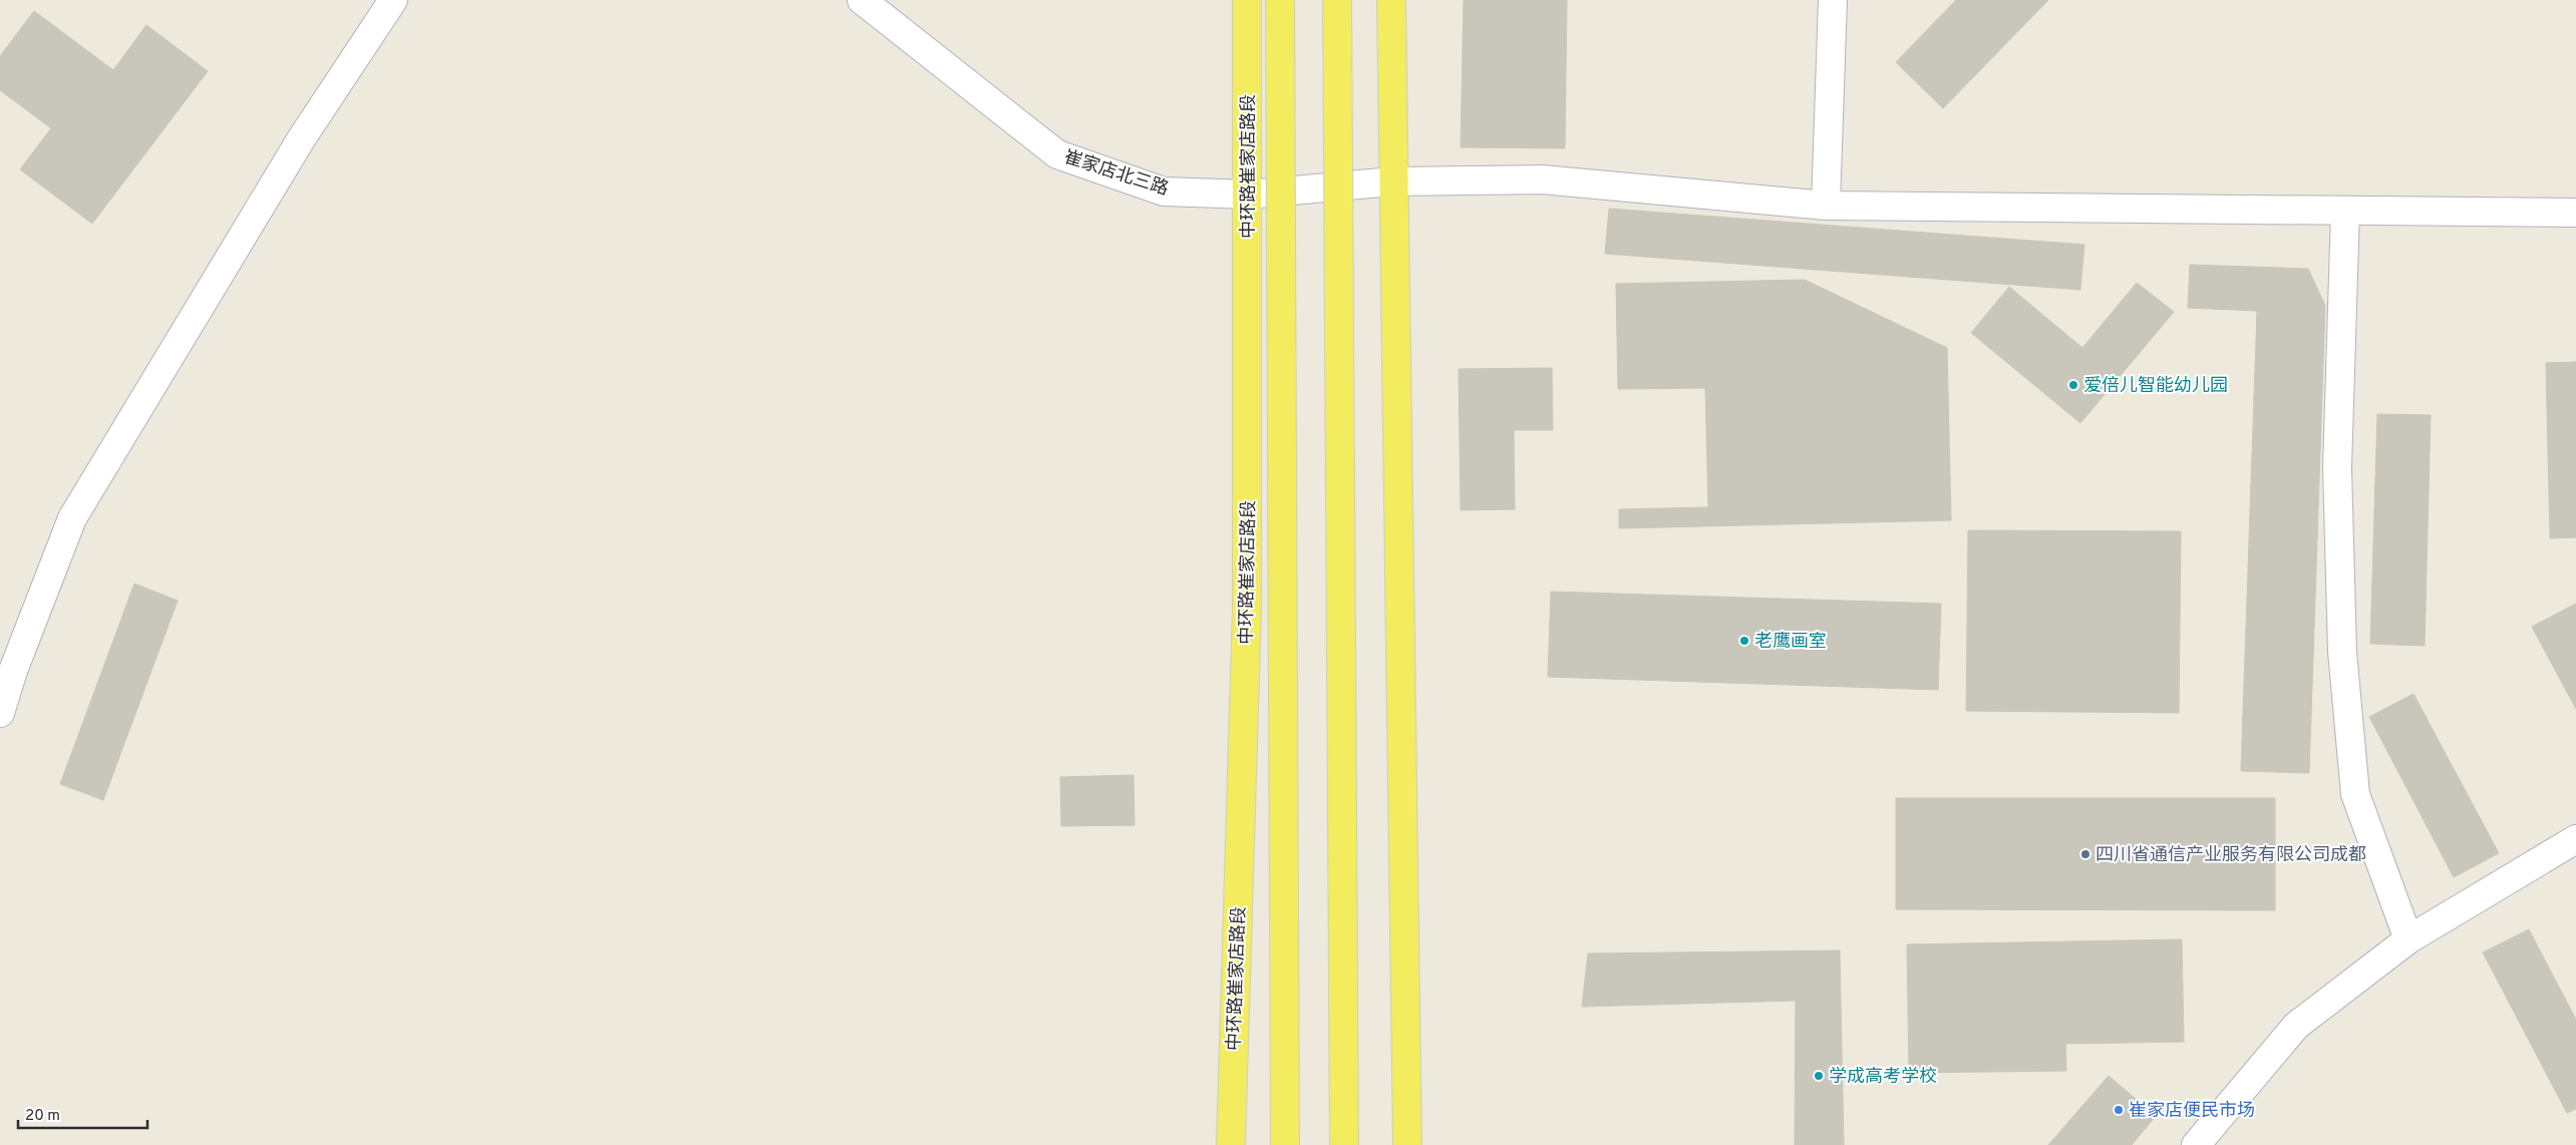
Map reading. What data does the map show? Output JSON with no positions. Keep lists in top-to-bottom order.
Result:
{
  "streets": {
    "main road": ["中环路崔家店路段"],
    "street": ["崔家店北三路"]
  },
  "crossings": [
    ["中环路崔家店路段", "崔家店北三路"]
  ],
  "places": [
    "爱倍儿智能幼儿园",
    "老鹰画室",
    "四川省通信产业服务有限公司成都",
    "学成高考学校",
    "崔家店便民市场"
  ],
  "scale_bar": "20 m"
}
